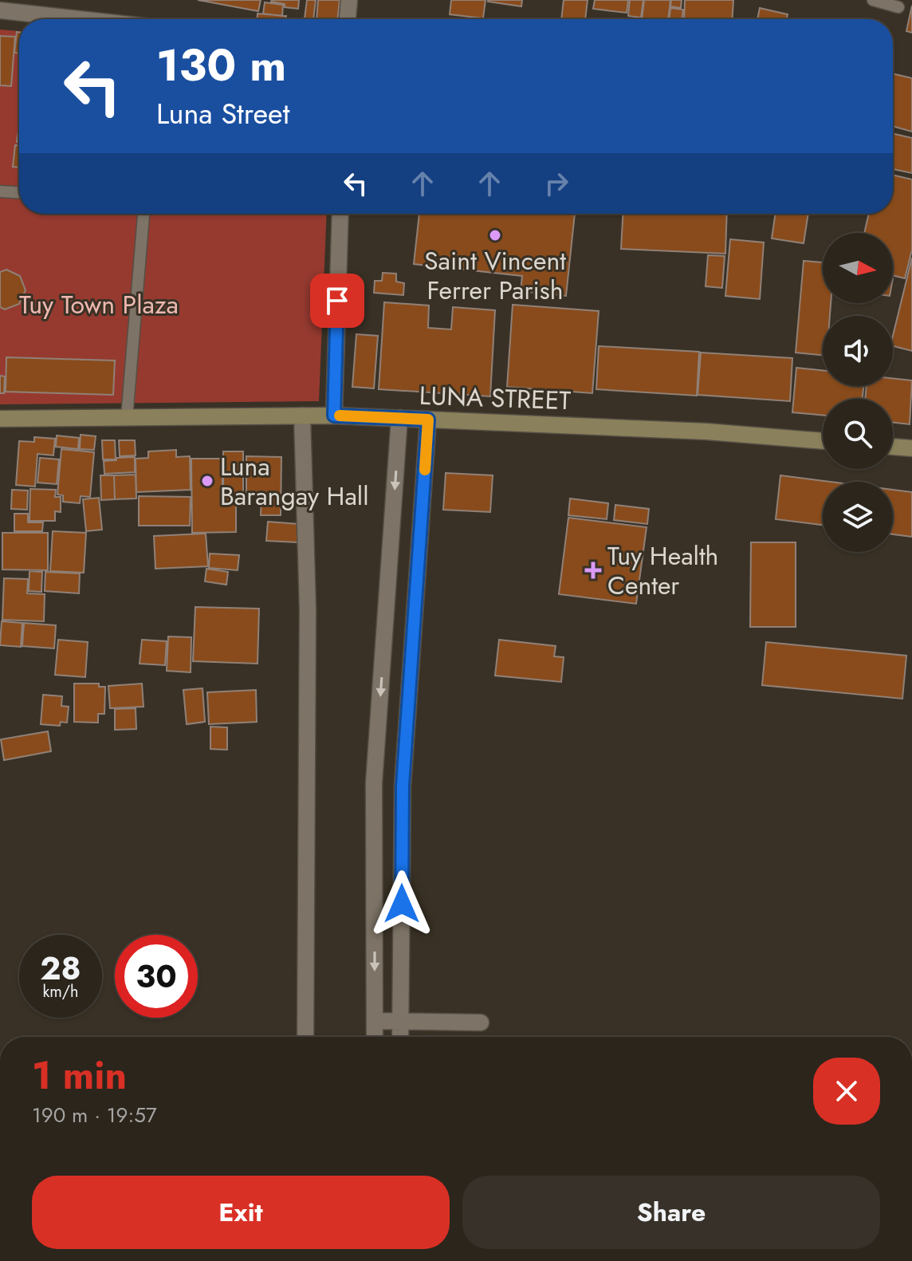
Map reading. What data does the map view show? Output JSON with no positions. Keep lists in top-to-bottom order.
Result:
{
  "streets": {
    "street": ["LUNA STREET"]
  },
  "parks": ["Tuy Town Plaza"],
  "places": {
    "other": ["Saint Vincent Ferrer Parish", "Luna Barangay Hall"],
    "health": ["Tuy Health Center"]
  },
  "north": "right",
  "page": {
    "turn": ["130 m", "Luna Street"],
    "speed": "28 km/h",
    "limit": "30",
    "heading": ["1 min", "190 m · 19:57"],
    "buttons": ["Exit", "Share"]
  }
}
